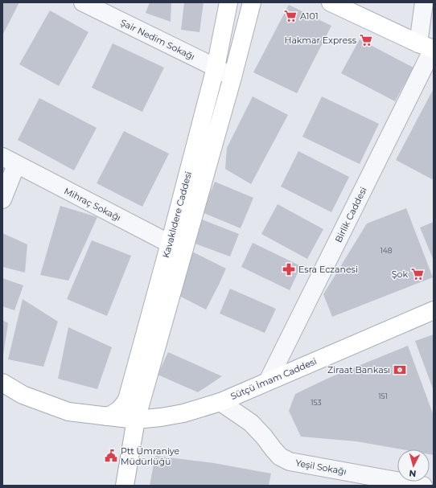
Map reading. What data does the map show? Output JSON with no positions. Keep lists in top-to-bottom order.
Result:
{
  "streets": {
    "main road": ["Kavaklıdere Caddesi", "Sütçü İmam Caddesi"],
    "street": [
      "Şair Nedim Sokağı",
      "Mihraç Sokağı",
      "Birlik Caddesi",
      "Yeşil Sokağı"
    ]
  },
  "crossings": [
    ["Şair Nedim Sokağı", "Kavaklıdere Caddesi"],
    ["Mihraç Sokağı", "Kavaklıdere Caddesi"],
    ["Kavaklıdere Caddesi", "Sütçü İmam Caddesi"],
    ["Birlik Caddesi", "Sütçü İmam Caddesi"],
    ["Sütçü İmam Caddesi", "Yeşil Sokağı"]
  ],
  "places": {
    "supermarket": ["A101", "Hakmar Express", "Şok"],
    "pharmacy": ["Esra Eczanesi"],
    "bank": ["Ziraat Bankası"],
    "public building": ["Ptt Ümraniye Müdürlüğü"]
  },
  "house_numbers": ["148", "151", "153"],
  "north": "bottom"
}
